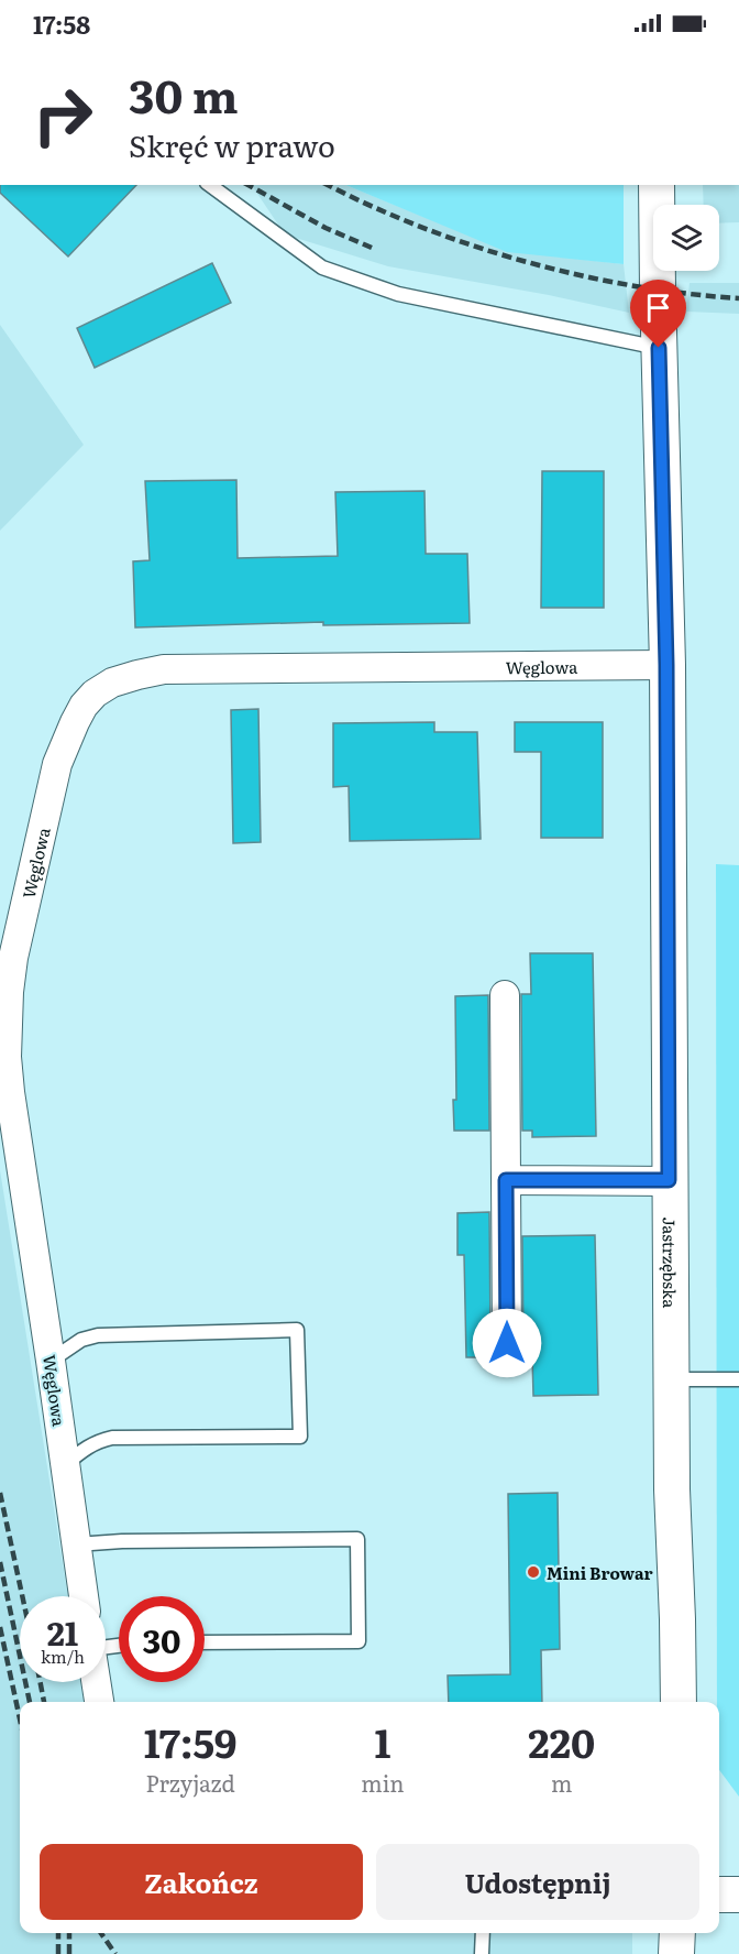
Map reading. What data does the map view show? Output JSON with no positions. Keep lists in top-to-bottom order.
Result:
{
  "streets": {
    "street": ["Węglowa", "Jastrzębska"]
  },
  "crossings": [
    ["Węglowa", "Jastrzębska"]
  ],
  "places": ["Mini Browar"],
  "page": {
    "status": "17:58",
    "turn": ["30 m", "Skręć w prawo"],
    "speed": "21 km/h",
    "limit": "30",
    "eta": [
      "17:59",
      "Przyjazd",
      "1",
      "min",
      "220",
      "m"
    ],
    "buttons": ["Zakończ", "Udostępnij"]
  }
}
